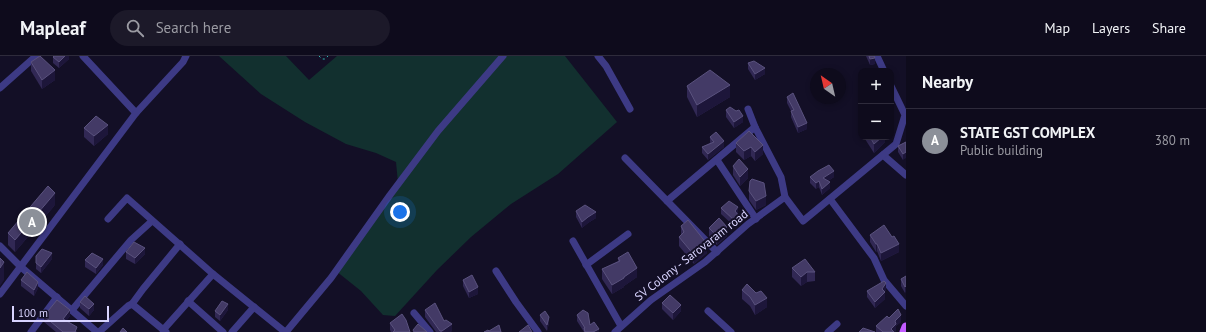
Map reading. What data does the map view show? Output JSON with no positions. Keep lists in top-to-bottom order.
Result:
{
  "streets": {
    "street": ["SV Colony - Sarovaram road"]
  },
  "scale_bar": "100 m",
  "north": "top left",
  "page": {
    "header": "Mapleaf",
    "search": "Search here",
    "nav": ["Map", "Layers", "Share"],
    "heading": "Nearby",
    "map_buttons": ["+", "−"],
    "list": [
      {
        "mark": "A",
        "name": "STATE GST COMPLEX",
        "note": "Public building",
        "value": "380 m"
      }
    ],
    "pins": "A",
    "scale": "100 m"
  }
}
